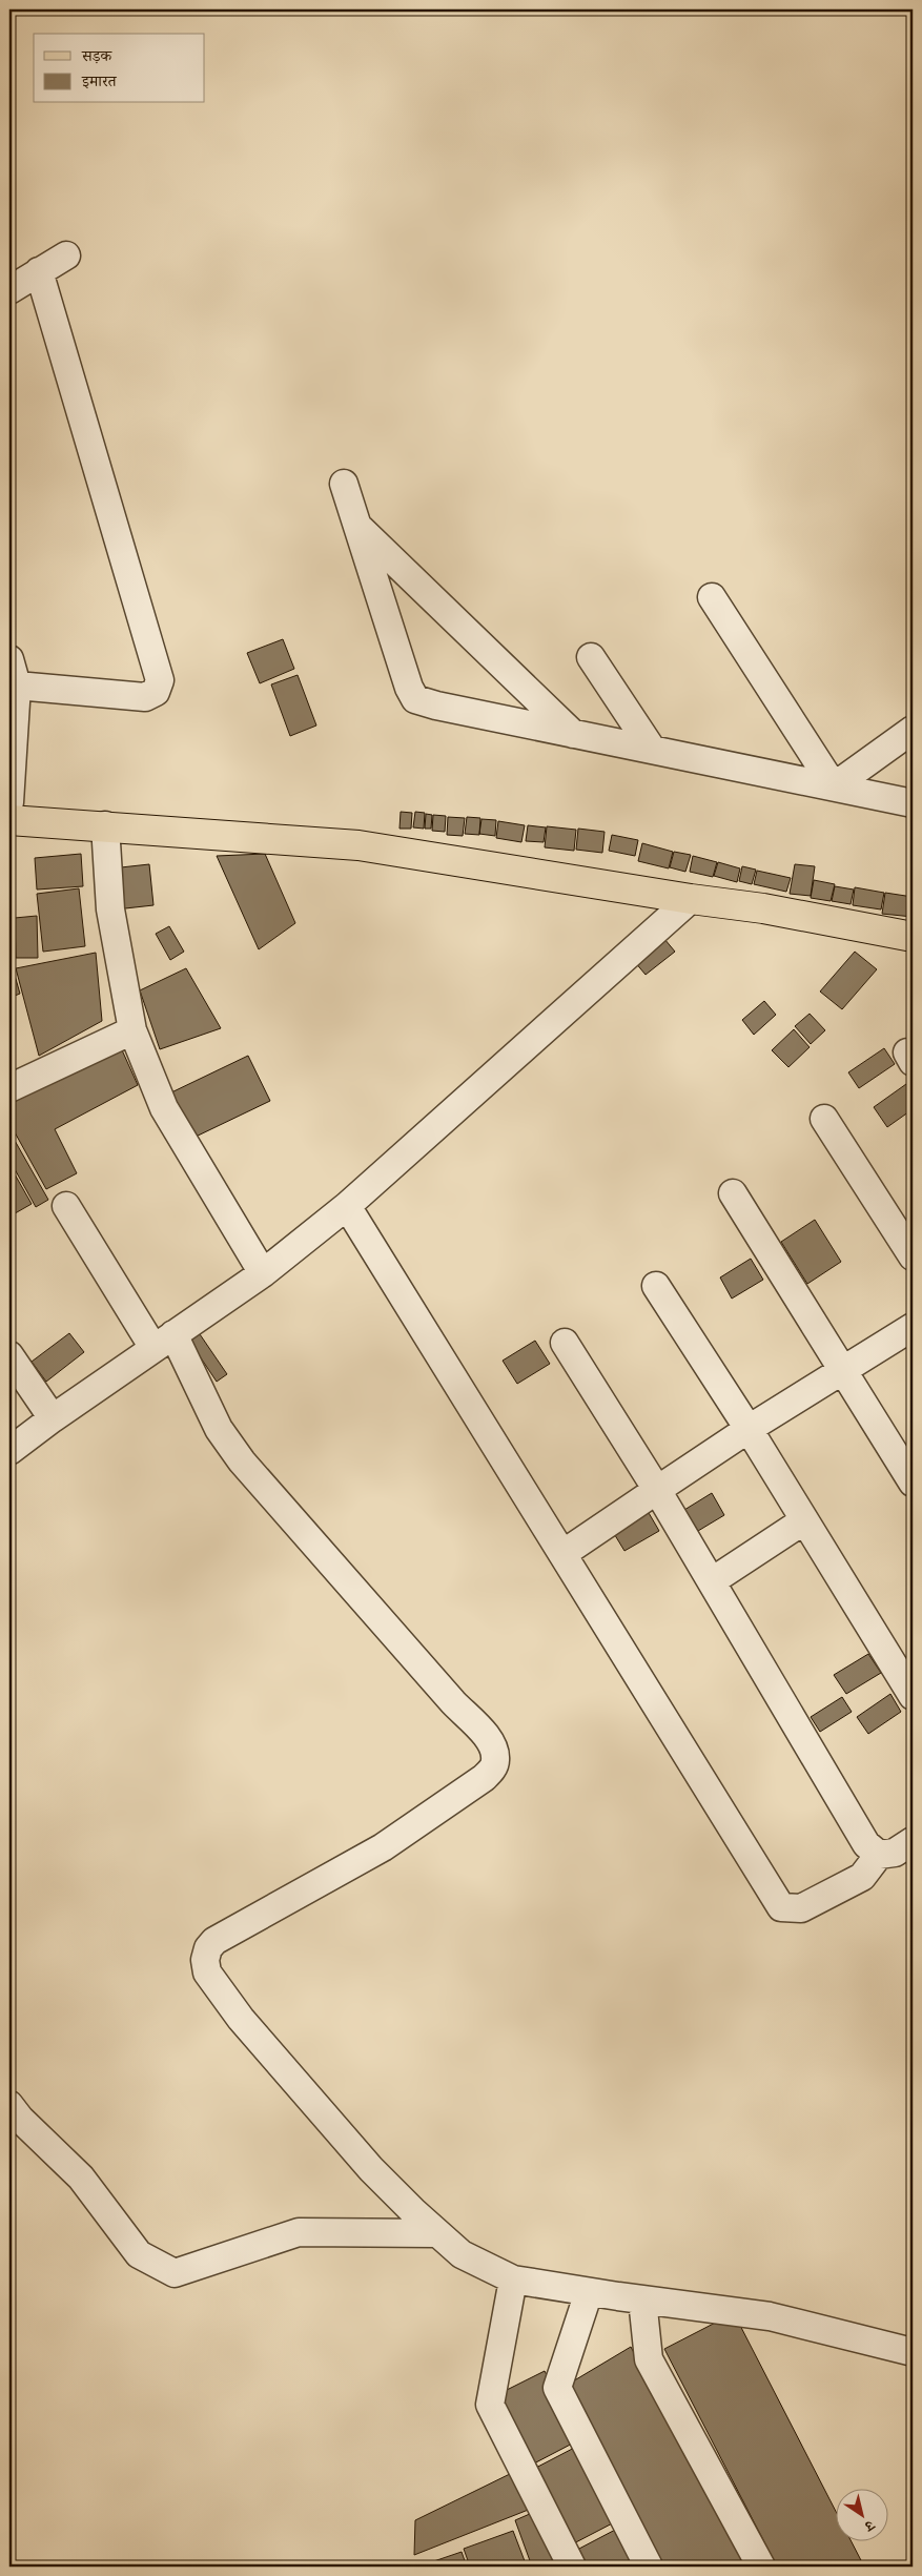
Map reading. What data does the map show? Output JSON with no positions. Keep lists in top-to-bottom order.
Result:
{
  "legend": ["सड़क", "इमारत"],
  "north": "bottom right"
}
